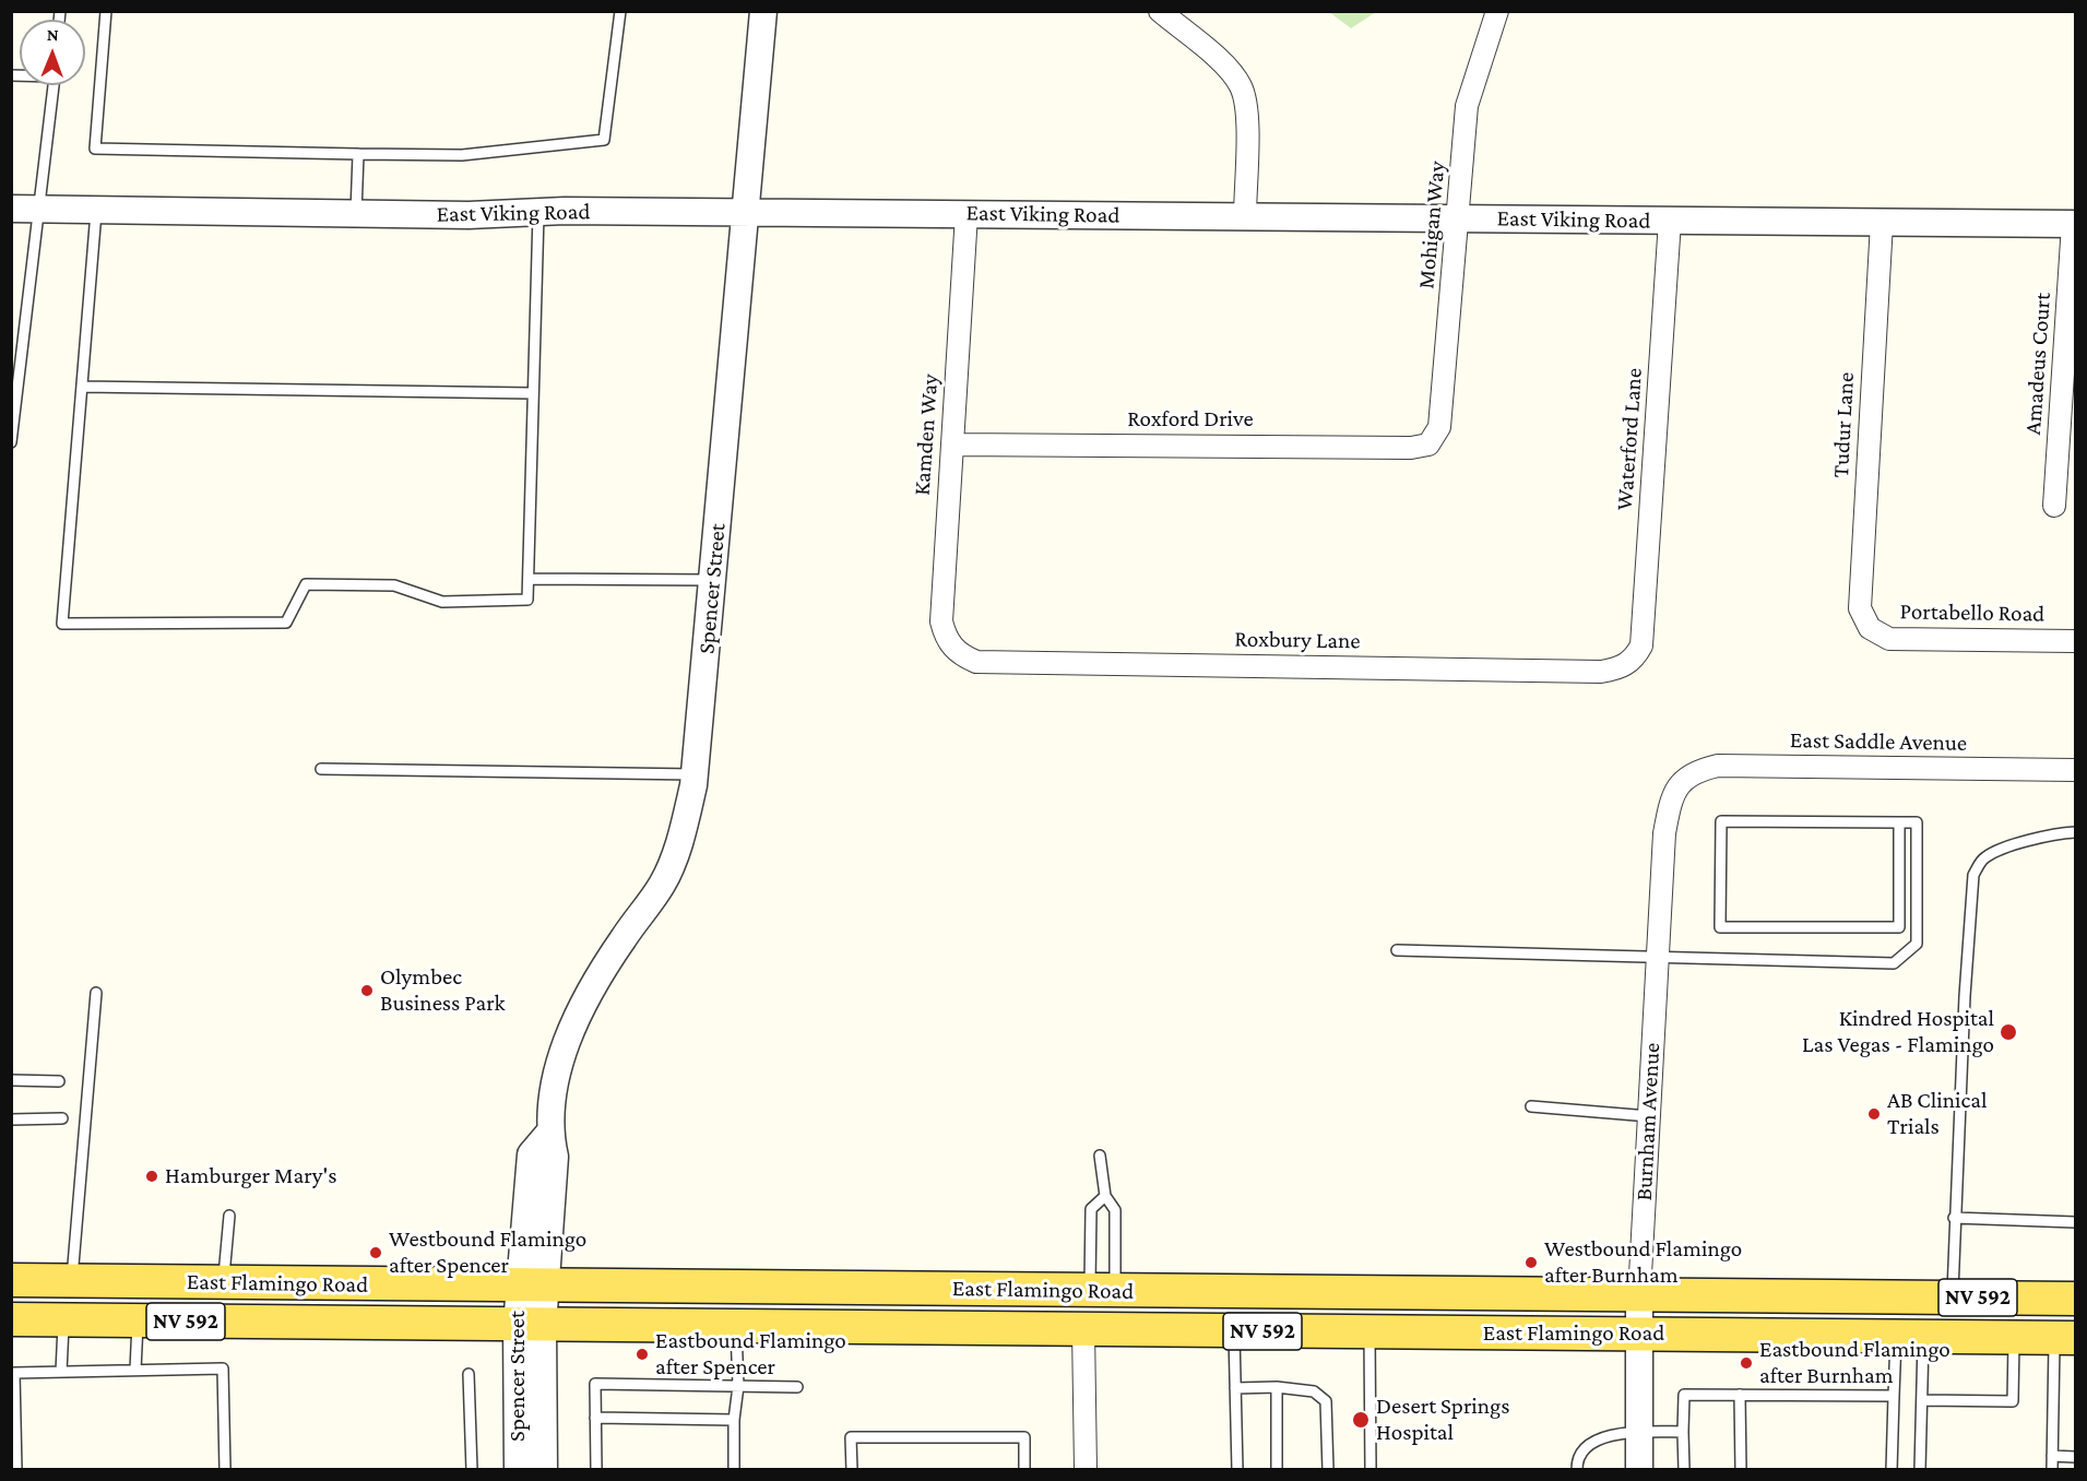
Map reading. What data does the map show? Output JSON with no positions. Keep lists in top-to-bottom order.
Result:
{
  "streets": {
    "main road": ["East Flamingo Road", "NV 592"],
    "street": [
      "East Viking Road",
      "Mohigan Way",
      "Amadeus Court",
      "Roxford Drive",
      "Tudur Lane",
      "Kamden Way",
      "Waterford Lane",
      "Spencer Street",
      "Portabello Road",
      "Roxbury Lane",
      "East Saddle Avenue",
      "Burnham Avenue"
    ]
  },
  "crossings": [
    ["East Viking Road", "Mohigan Way"],
    ["East Viking Road", "Amadeus Court"],
    ["East Viking Road", "Tudur Lane"],
    ["East Viking Road", "Kamden Way"],
    ["East Viking Road", "Waterford Lane"],
    ["East Viking Road", "Spencer Street"],
    ["Mohigan Way", "Roxford Drive"],
    ["Roxford Drive", "Kamden Way"],
    ["Tudur Lane", "Portabello Road"],
    ["Kamden Way", "Roxbury Lane"],
    ["Waterford Lane", "Roxbury Lane"],
    ["Spencer Street", "East Flamingo Road"],
    ["East Saddle Avenue", "Burnham Avenue"],
    ["Burnham Avenue", "East Flamingo Road"]
  ],
  "places": [
    "Olymbec Business Park",
    "Kindred Hospital Las Vegas - Flamingo",
    "AB Clinical Trials",
    "Hamburger Mary's",
    "Westbound Flamingo after Spencer",
    "Westbound Flamingo after Burnham",
    "Eastbound Flamingo after Spencer",
    "Eastbound Flamingo after Burnham",
    "Desert Springs Hospital"
  ],
  "north": "top"
}
